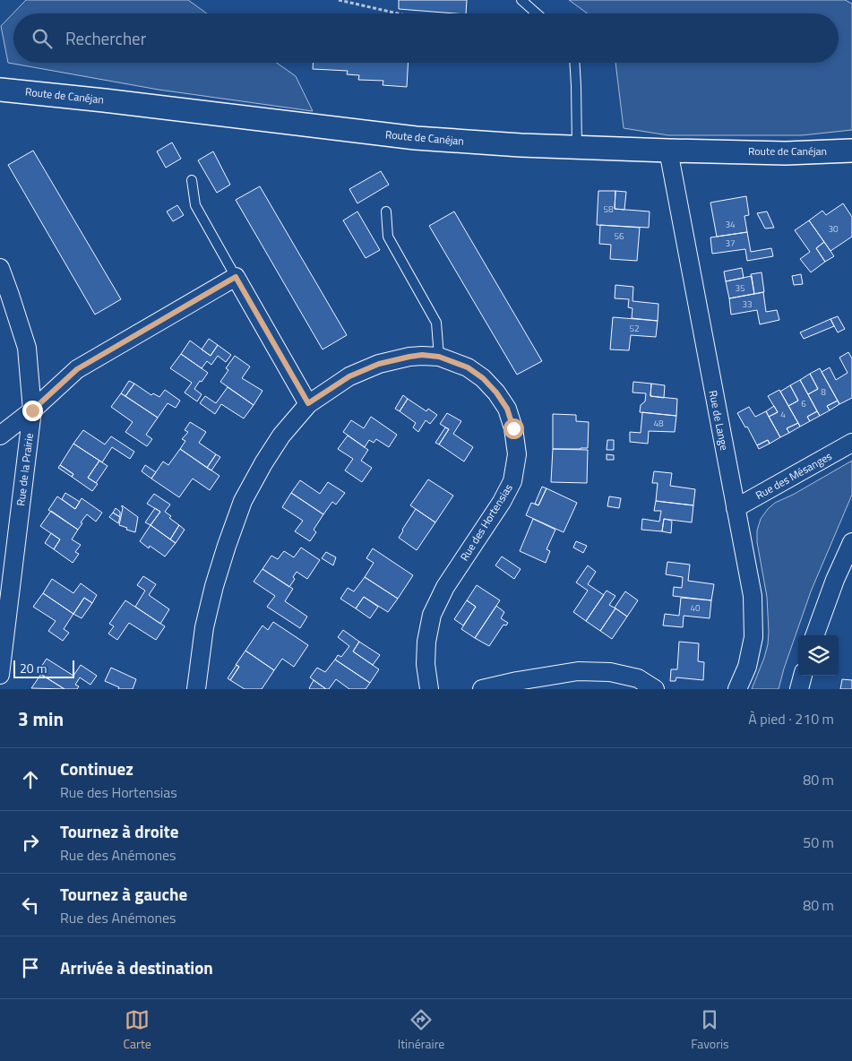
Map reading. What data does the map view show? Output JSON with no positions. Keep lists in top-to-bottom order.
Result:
{
  "streets": {
    "street": [
      "Route de Canéjan",
      "Rue de Lange",
      "Rue de la Prairie",
      "Rue des Mésanges",
      "Rue des Hortensias"
    ]
  },
  "crossings": [
    ["Route de Canéjan", "Rue de Lange"],
    ["Rue de Lange", "Rue des Mésanges"]
  ],
  "house_numbers": [
    "58",
    "34",
    "30",
    "56",
    "37",
    "35",
    "33",
    "52",
    "8",
    "6",
    "4",
    "48",
    "40"
  ],
  "scale_bar": "20 m",
  "page": {
    "search": "Rechercher",
    "scale": "20 m",
    "heading": ["3 min", "À pied · 210 m"],
    "list": [
      ["Continuez", "Rue des Hortensias", "80 m"],
      ["Tournez à droite", "Rue des Anémones", "50 m"],
      ["Tournez à gauche", "Rue des Anémones", "80 m"],
      "Arrivée à destination"
    ],
    "nav": ["Carte", "Itinéraire", "Favoris"]
  }
}
